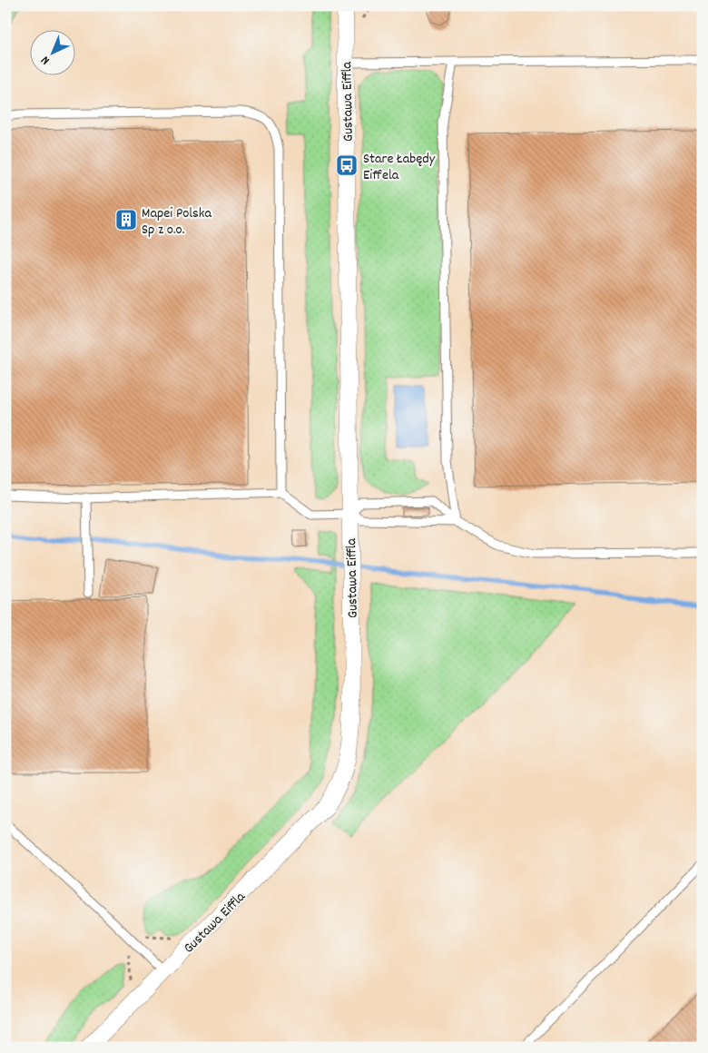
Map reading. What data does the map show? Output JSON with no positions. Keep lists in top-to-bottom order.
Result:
{
  "streets": {
    "street": ["Gustawa Eiffla"]
  },
  "places": {
    "bus stop": ["Stare Łabędy Eiffela"],
    "building": ["Mapei Polska Sp z o.o."]
  },
  "north": "bottom left"
}
